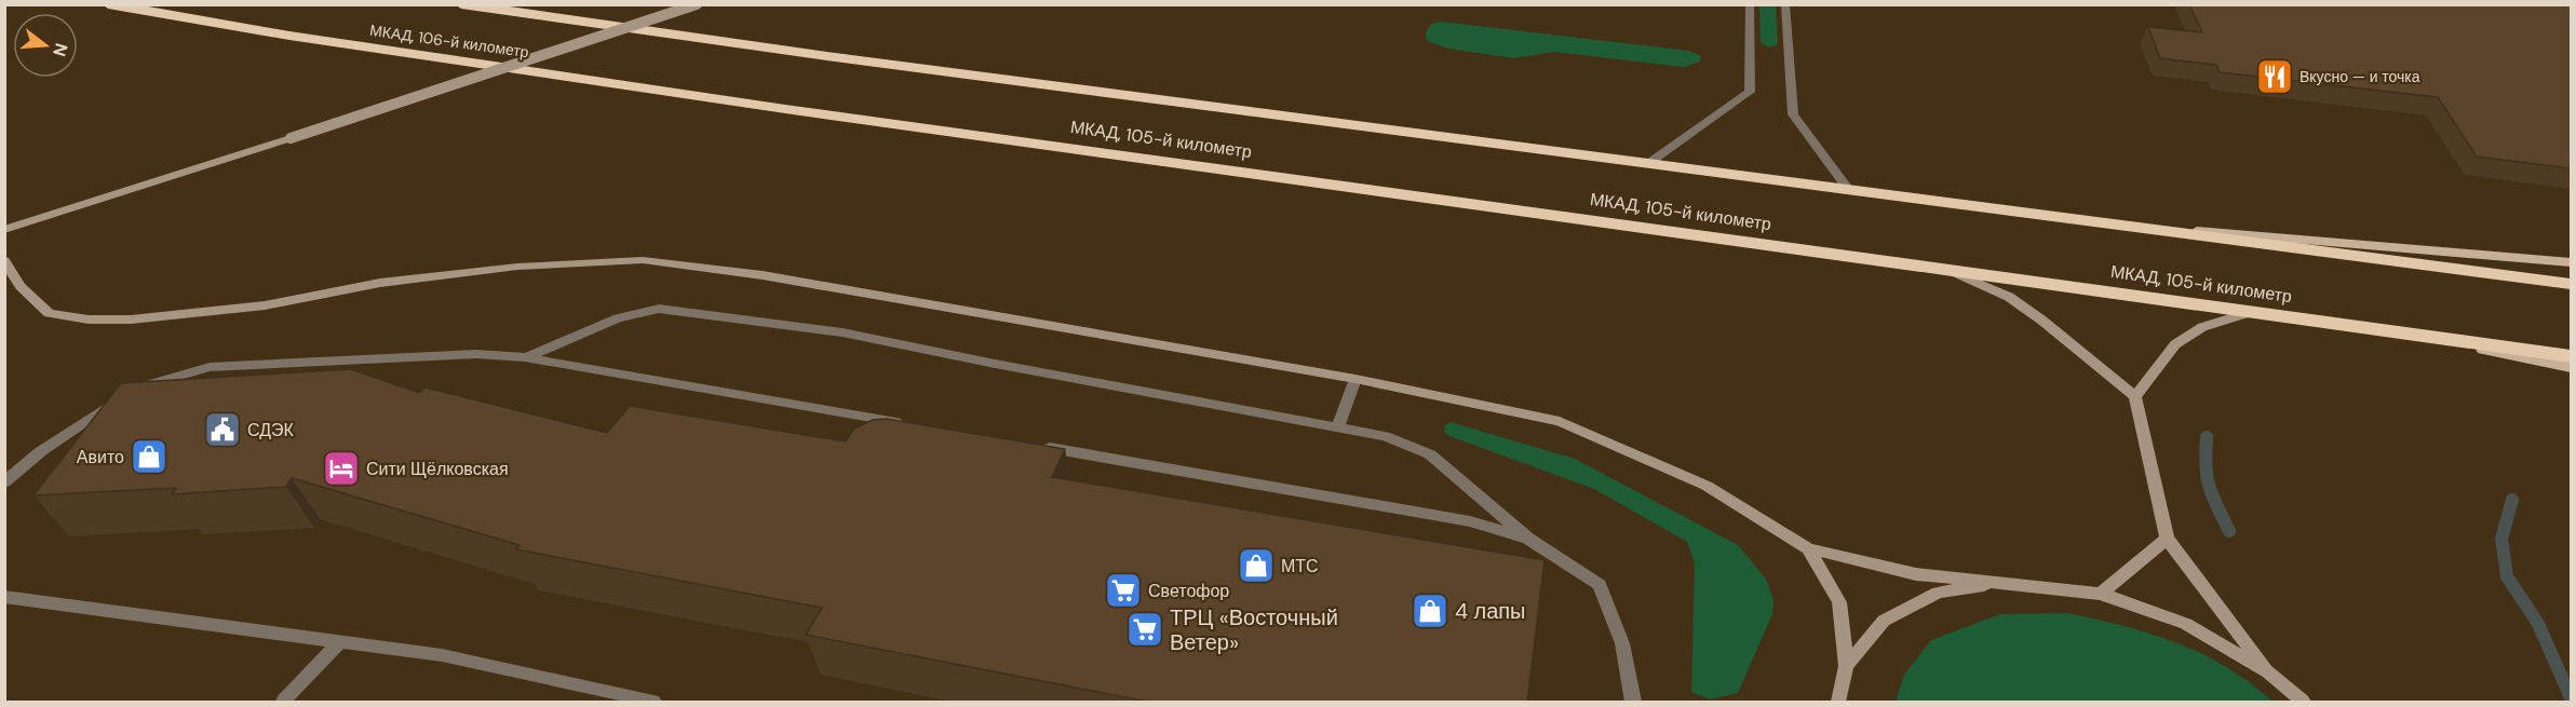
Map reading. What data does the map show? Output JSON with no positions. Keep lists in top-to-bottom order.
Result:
{
  "streets": {
    "highway": ["МКАД, 106-й километр", "МКАД, 105-й километр"]
  },
  "crossings": [
    ["МКАД, 106-й километр", "МКАД, 105-й километр"]
  ],
  "places": {
    "restaurant": ["Вкусно — и точка"],
    "public building": ["СДЭК"],
    "shop": ["Авито", "МТС", "4 лапы"],
    "hotel": ["Сити Щёлковская"],
    "supermarket": ["Светофор", "ТРЦ «Восточный Ветер»"]
  },
  "north": "right"
}
